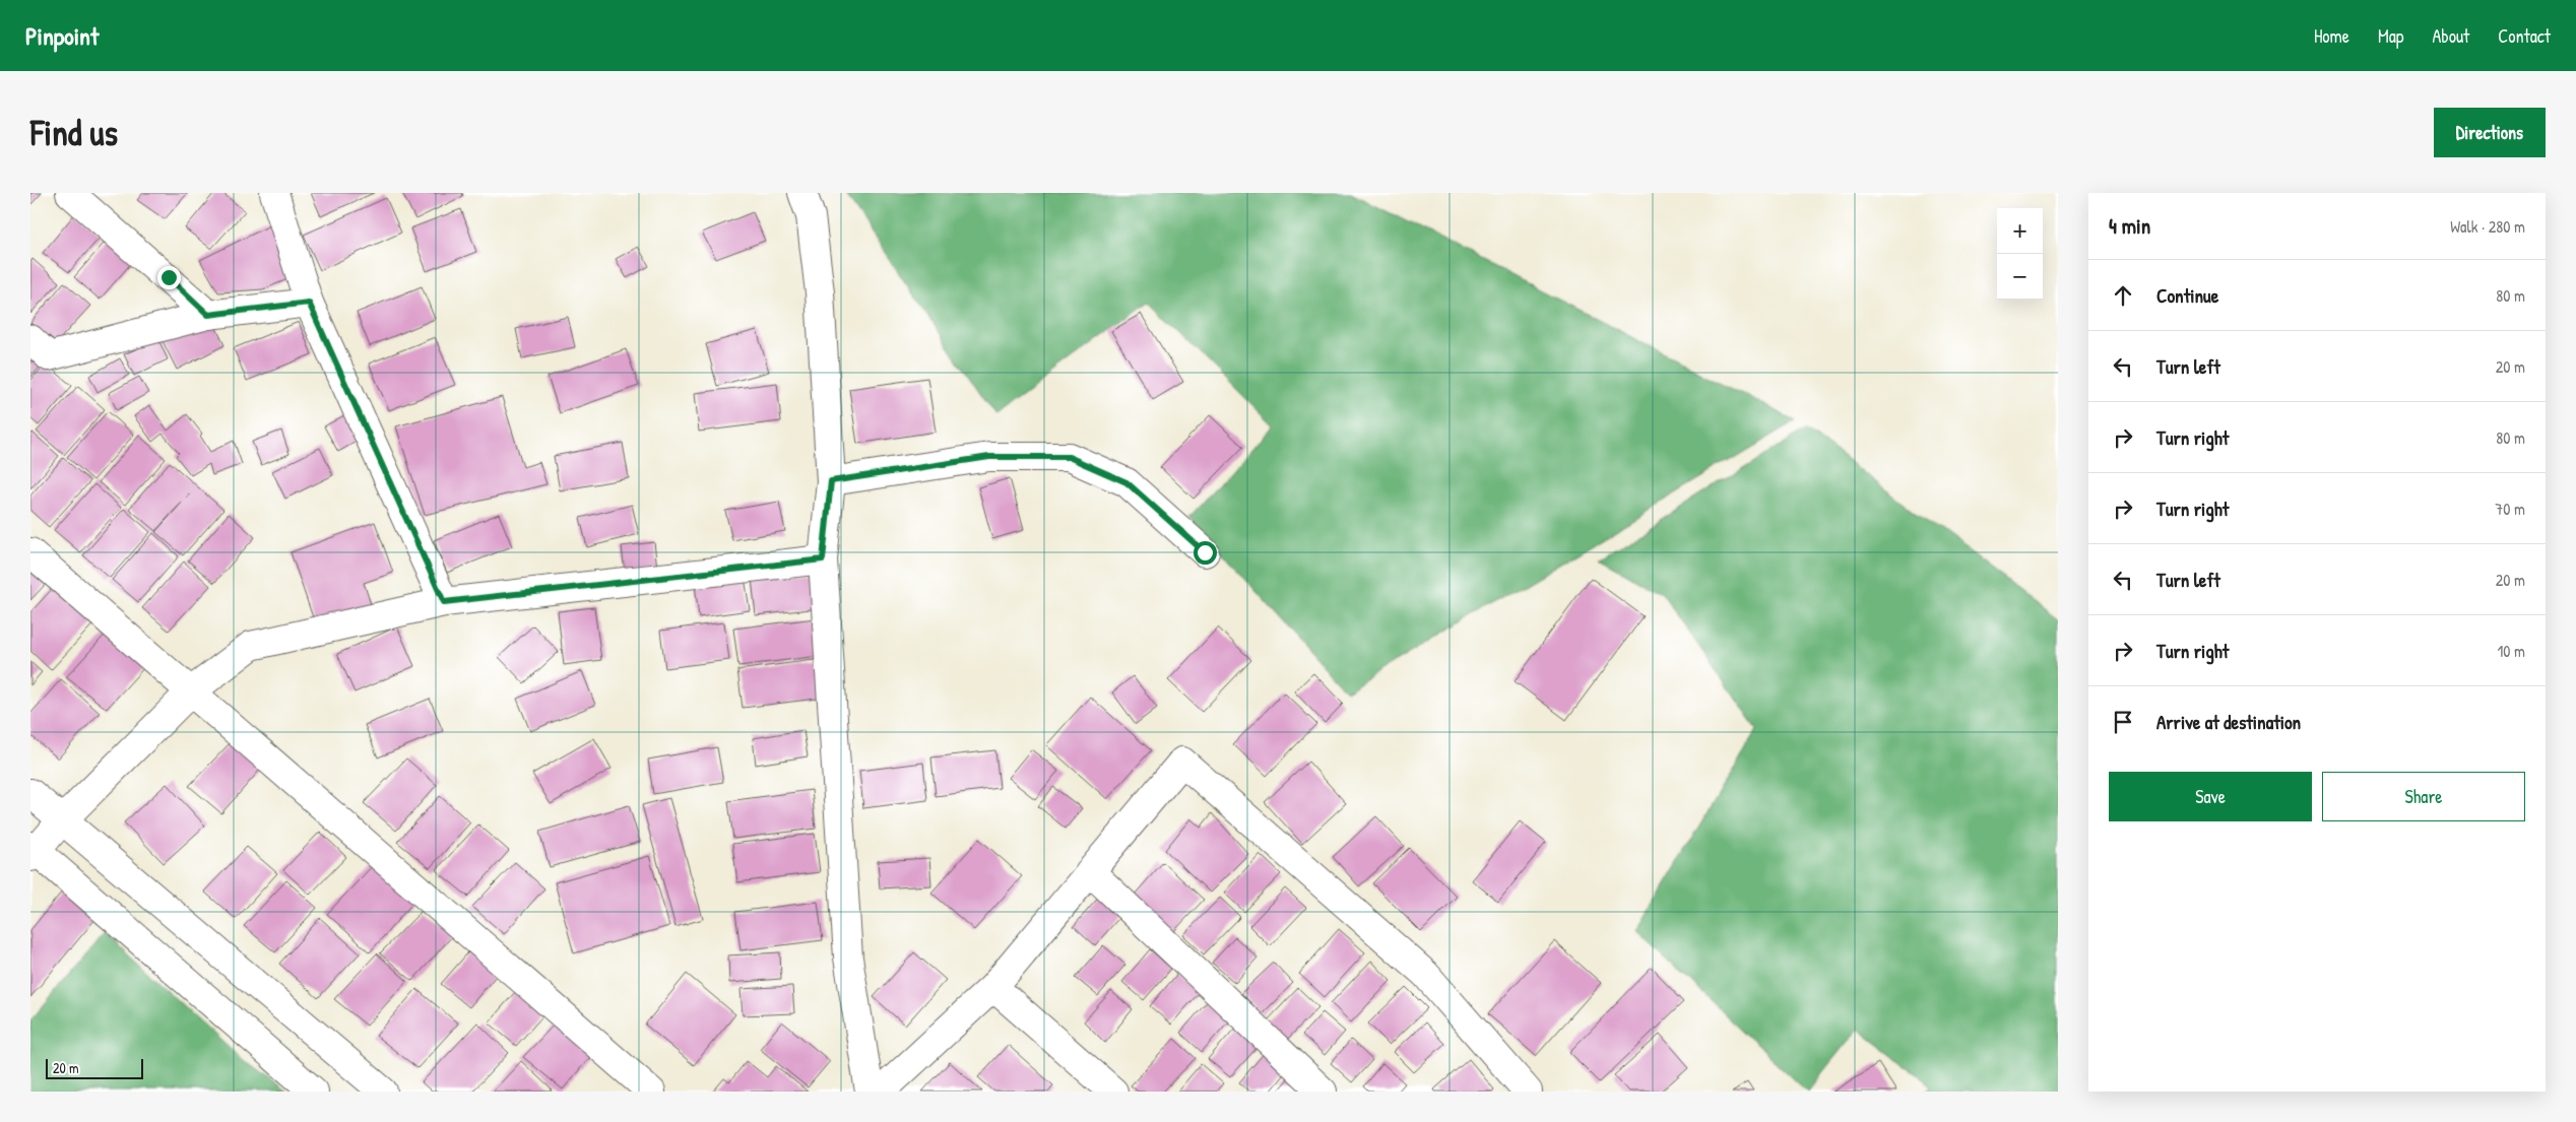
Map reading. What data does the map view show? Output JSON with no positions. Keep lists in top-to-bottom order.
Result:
{
  "scale_bar": "20 m",
  "page": {
    "header": "Pinpoint",
    "nav": [
      "Home",
      "Map",
      "About",
      "Contact"
    ],
    "buttons": [
      "Directions",
      ["Save", "Share"]
    ],
    "title": "Find us",
    "heading": ["4 min", "Walk · 280 m"],
    "map_buttons": ["+", "−"],
    "list": [
      ["Continue", "80 m"],
      ["Turn left", "20 m"],
      ["Turn right", "80 m"],
      ["Turn right", "70 m"],
      ["Turn left", "20 m"],
      ["Turn right", "10 m"],
      "Arrive at destination"
    ],
    "scale": "20 m"
  }
}
